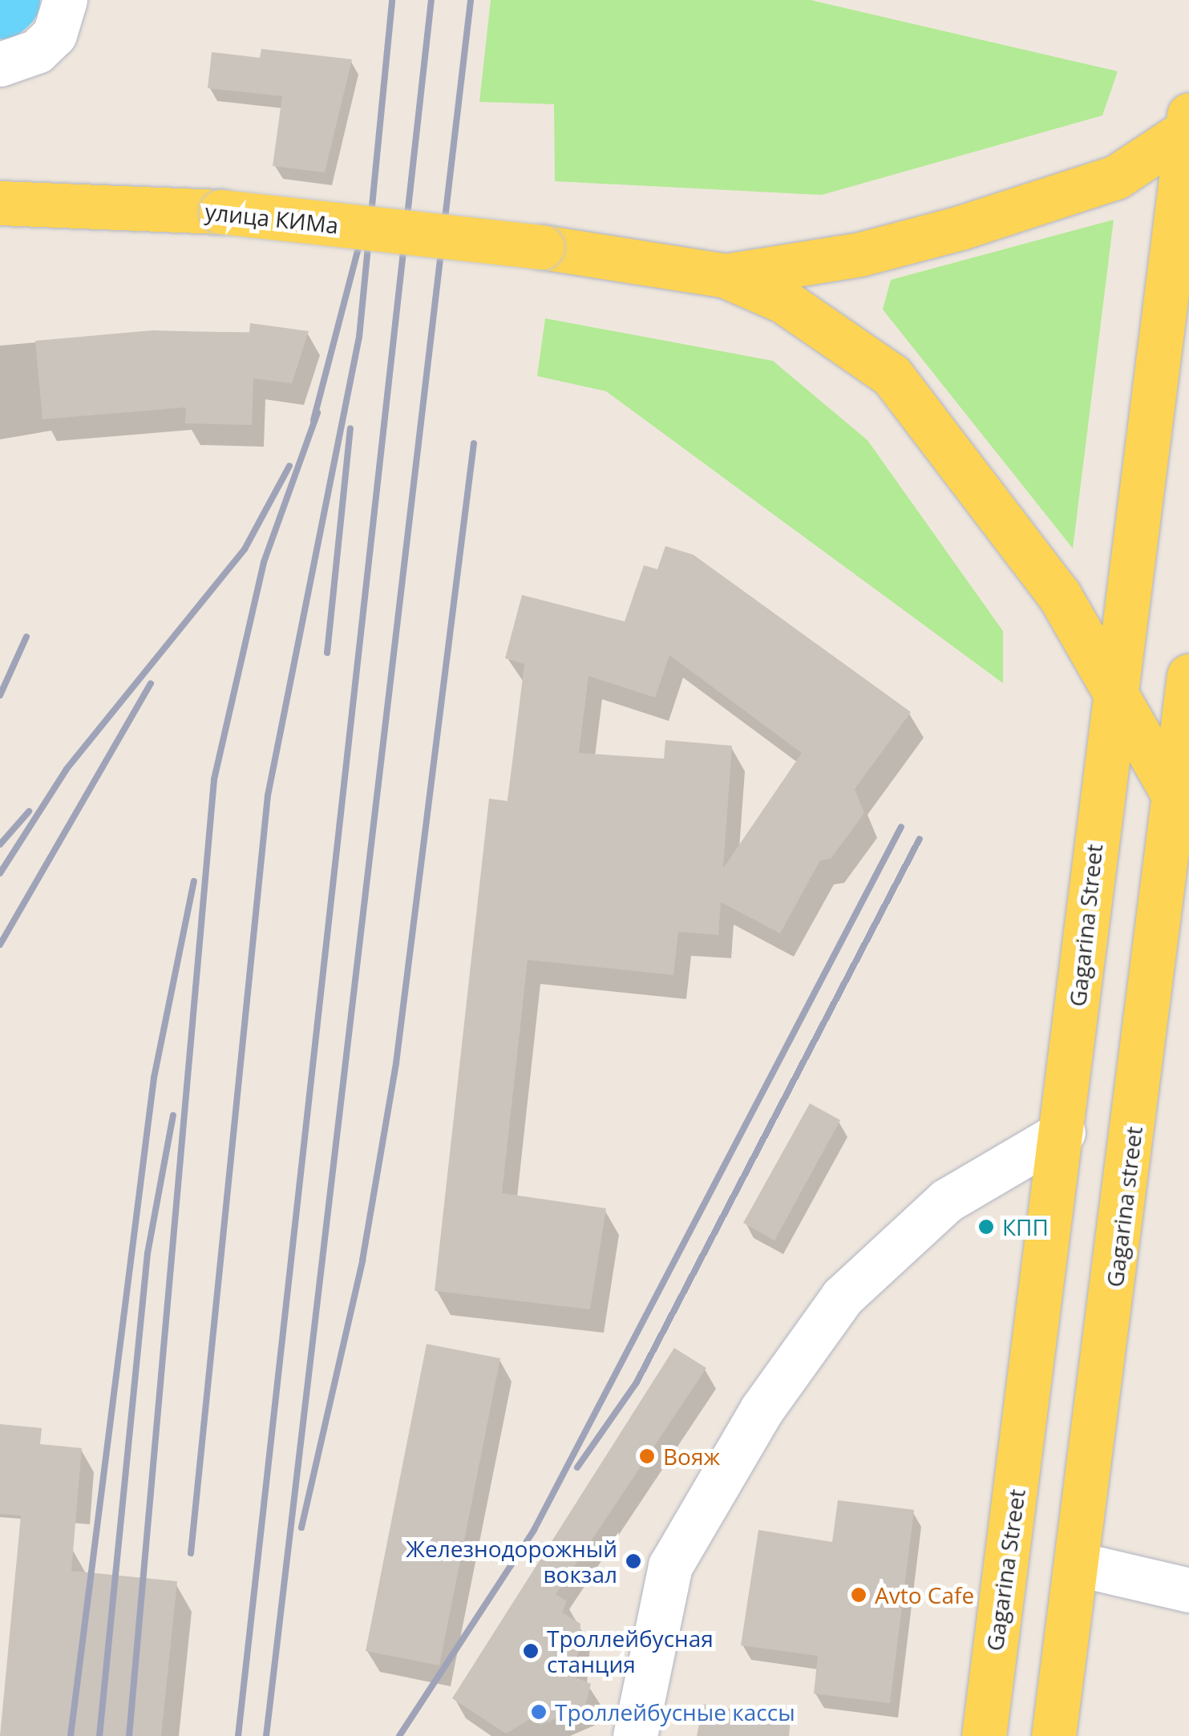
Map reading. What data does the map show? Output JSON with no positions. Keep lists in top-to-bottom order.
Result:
{
  "streets": {
    "main road": ["улица КИМа", "Gagarina Street", "Gagarina street"]
  },
  "places": [
    "КПП",
    "Вояж",
    "Железнодорожный вокзал",
    "Avto Cafe",
    "Троллейбусная станция",
    "Троллейбусные кассы"
  ]
}
